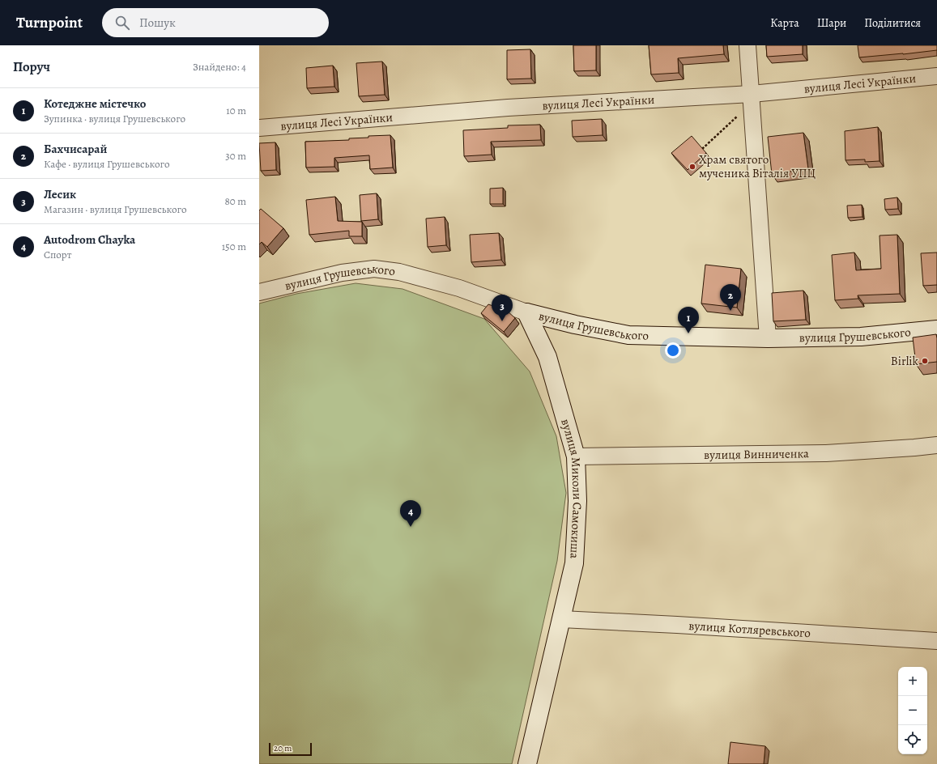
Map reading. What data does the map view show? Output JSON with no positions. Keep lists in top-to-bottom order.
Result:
{
  "streets": {
    "street": [
      "вулиця Лесі Українки",
      "вулиця Грушевського",
      "вулиця Винниченка",
      "вулиця Миколи Самокиша",
      "вулиця Котляревського"
    ]
  },
  "crossings": [
    ["вулиця Грушевського", "вулиця Миколи Самокиша"],
    ["вулиця Винниченка", "вулиця Миколи Самокиша"],
    ["вулиця Миколи Самокиша", "вулиця Котляревського"]
  ],
  "places": ["Храм святого мученика Віталія УПЦ", "Birlik"],
  "scale_bar": "20 m",
  "page": {
    "header": "Turnpoint",
    "search": "Пошук",
    "nav": ["Карта", "Шари", "Поділитися"],
    "heading": ["Поруч", "Знайдено: 4"],
    "list": [
      {
        "mark": "1",
        "name": "Котеджне містечко",
        "note": "Зупинка · вулиця Грушевського",
        "value": "10 m"
      },
      {
        "mark": "2",
        "name": "Бахчисарай",
        "note": "Кафе · вулиця Грушевського",
        "value": "30 m"
      },
      {
        "mark": "3",
        "name": "Лесик",
        "note": "Магазин · вулиця Грушевського",
        "value": "80 m"
      },
      {
        "mark": "4",
        "name": "Autodrom Chayka",
        "note": "Спорт",
        "value": "150 m"
      }
    ],
    "pins": [
      "2",
      "3",
      "1",
      "4"
    ],
    "map_buttons": ["+", "−"],
    "scale": "20 m"
  }
}
